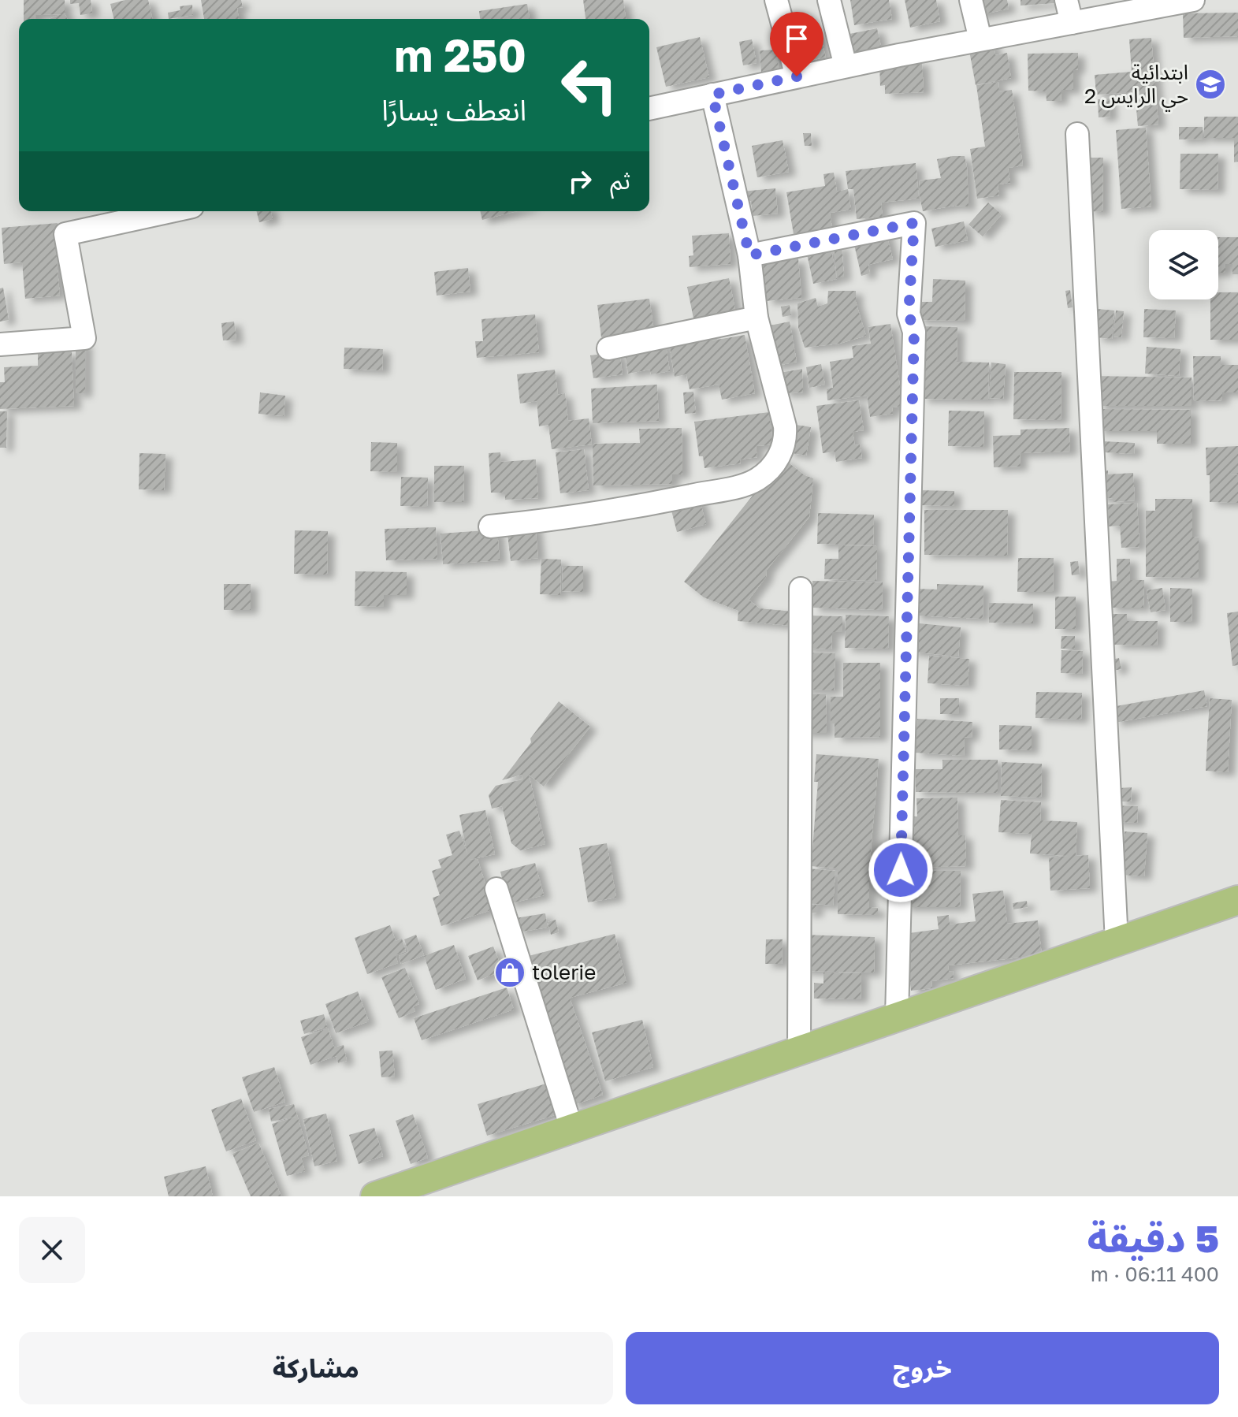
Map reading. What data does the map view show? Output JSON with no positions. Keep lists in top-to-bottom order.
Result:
{
  "places": {
    "school or university": ["ابتدائية حي الرايس 2"],
    "shop": ["tolerie"]
  },
  "page": {
    "turn": ["250 m", "انعطف يسارًا"],
    "then": "ثم",
    "heading": ["5 دقيقة", "400 m · 06:11"],
    "buttons": ["خروج", "مشاركة"]
  }
}
